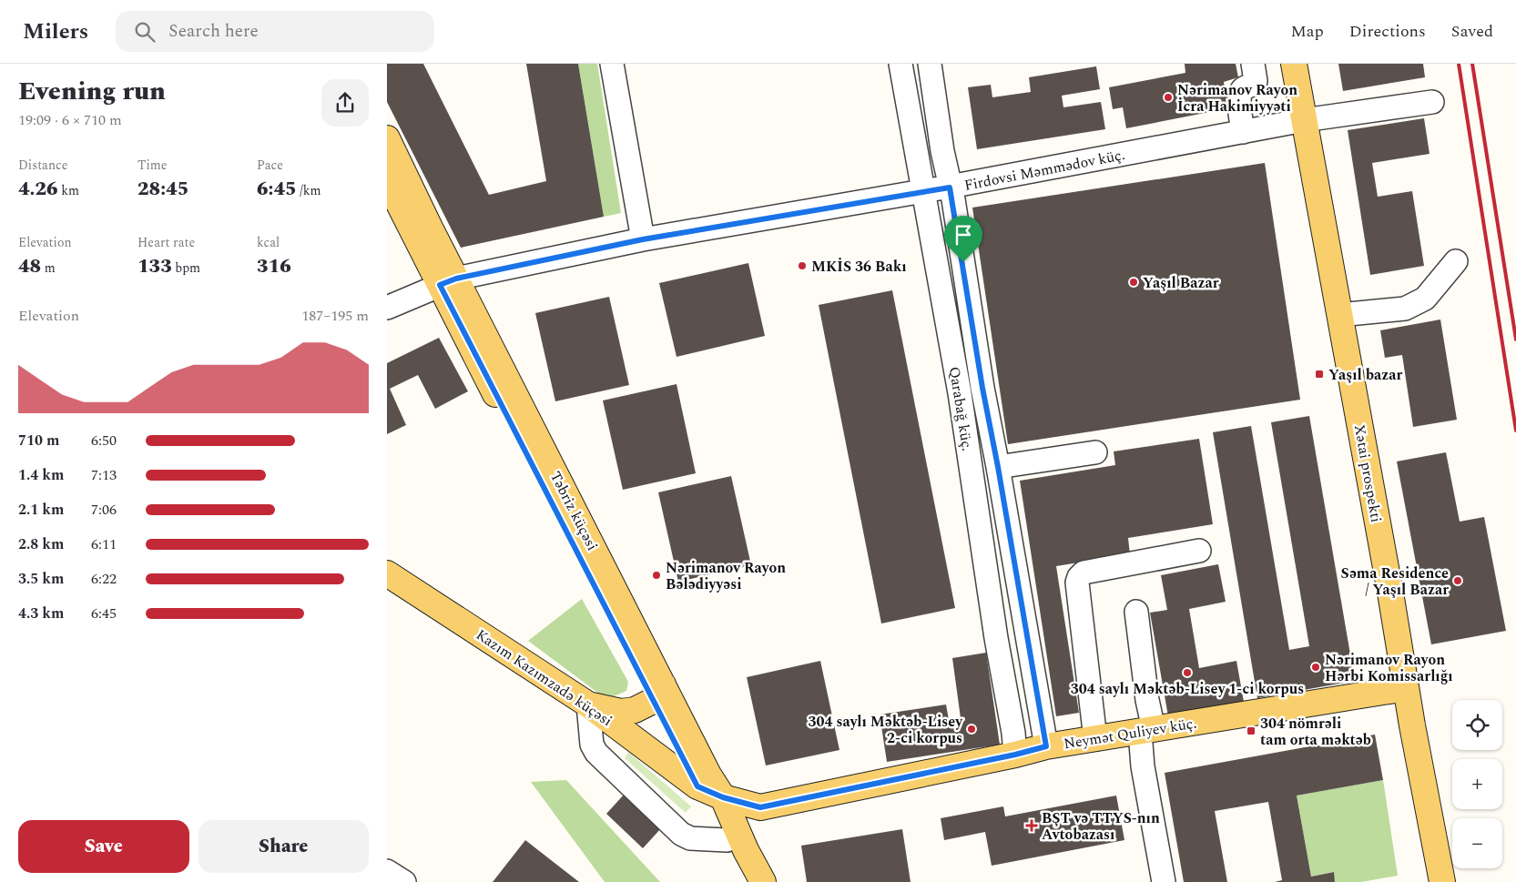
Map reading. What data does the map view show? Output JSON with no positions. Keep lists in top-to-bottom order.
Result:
{
  "streets": {
    "main road": [
      "Xətai prospekti",
      "Təbriz küçəsi",
      "Kazım Kazımzadə küçəsi",
      "Neymət Quliyev küç."
    ],
    "street": ["Firdovsi Məmmədov küç.", "Qarabağ küç."]
  },
  "crossings": [
    ["Firdovsi Məmmədov küç.", "Qarabağ küç."],
    ["Firdovsi Məmmədov küç.", "Xətai prospekti"],
    ["Firdovsi Məmmədov küç.", "Təbriz küçəsi"],
    ["Qarabağ küç.", "Neymət Quliyev küç."],
    ["Xətai prospekti", "Neymət Quliyev küç."],
    ["Təbriz küçəsi", "Kazım Kazımzadə küçəsi"],
    ["Təbriz küçəsi", "Neymət Quliyev küç."],
    ["Kazım Kazımzadə küçəsi", "Neymət Quliyev küç."]
  ],
  "places": {
    "other": [
      "Nərimanov Rayon İcra Hakimiyyəti",
      "MKİS 36 Bakı",
      "Yaşıl Bazar",
      "Nərimanov Rayon Bələdiyyəsi",
      "Səma Residence / Yaşıl Bazar",
      "Nərimanov Rayon Hərbi Komissarlığı",
      "304 saylı Məktəb-Lisey 1-ci korpus",
      "304 saylı Məktəb-Lisey 2-ci korpus"
    ],
    "transit": ["Yaşıl bazar", "304 nömrəli tam orta məktəb"],
    "health": ["BŞT və TTYS-nın Avtobazası"]
  },
  "page": {
    "header": "Milers",
    "search": "Search here",
    "nav": ["Map", "Directions", "Saved"],
    "heading": ["Evening run", "19:09 · 6 × 710 m"],
    "stats": [
      ["Distance", "4.26 km"],
      ["Time", "28:45"],
      ["Pace", "6:45 /km"],
      ["Elevation", "48 m"],
      ["Heart rate", "133 bpm"],
      ["kcal", "316"]
    ],
    "chart": ["Elevation", "187–195 m"],
    "list": [
      {
        "name": "710 m",
        "note": "6:50"
      },
      {
        "name": "1.4 km",
        "note": "7:13"
      },
      {
        "name": "2.1 km",
        "note": "7:06"
      },
      {
        "name": "2.8 km",
        "note": "6:11"
      },
      {
        "name": "3.5 km",
        "note": "6:22"
      },
      {
        "name": "4.3 km",
        "note": "6:45"
      }
    ],
    "map_buttons": ["+", "−"],
    "buttons": ["Save", "Share"]
  }
}
